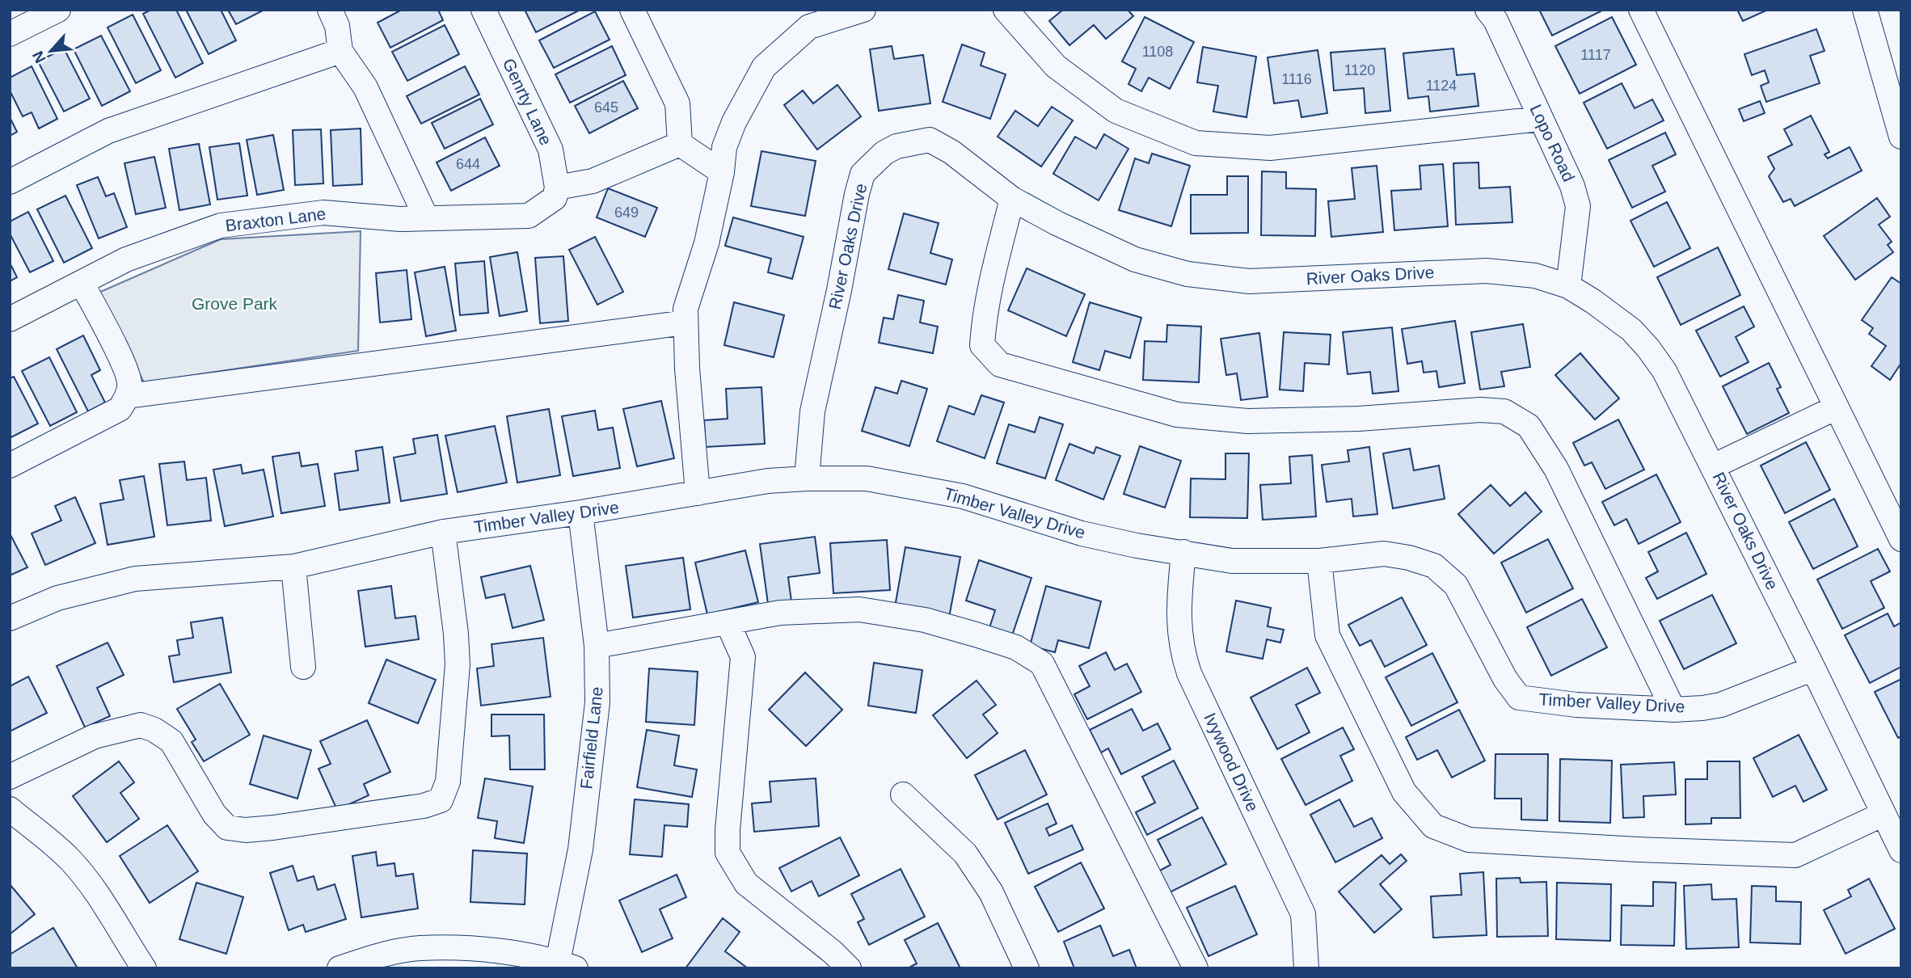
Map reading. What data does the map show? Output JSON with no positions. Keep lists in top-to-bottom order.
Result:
{
  "streets": {
    "street": [
      "Genrty Lane",
      "Lopo Road",
      "Braxton Lane",
      "River Oaks Drive",
      "Timber Valley Drive",
      "Fairfield Lane",
      "Ivywood Drive"
    ]
  },
  "crossings": [
    ["Genrty Lane", "Braxton Lane"],
    ["Lopo Road", "River Oaks Drive"],
    ["River Oaks Drive", "Timber Valley Drive"],
    ["Timber Valley Drive", "Fairfield Lane"],
    ["Timber Valley Drive", "Ivywood Drive"]
  ],
  "parks": ["Grove Park"],
  "house_numbers": [
    "1108",
    "1117",
    "1120",
    "1116",
    "1124",
    "645",
    "644",
    "649"
  ],
  "north": "bottom left"
}
